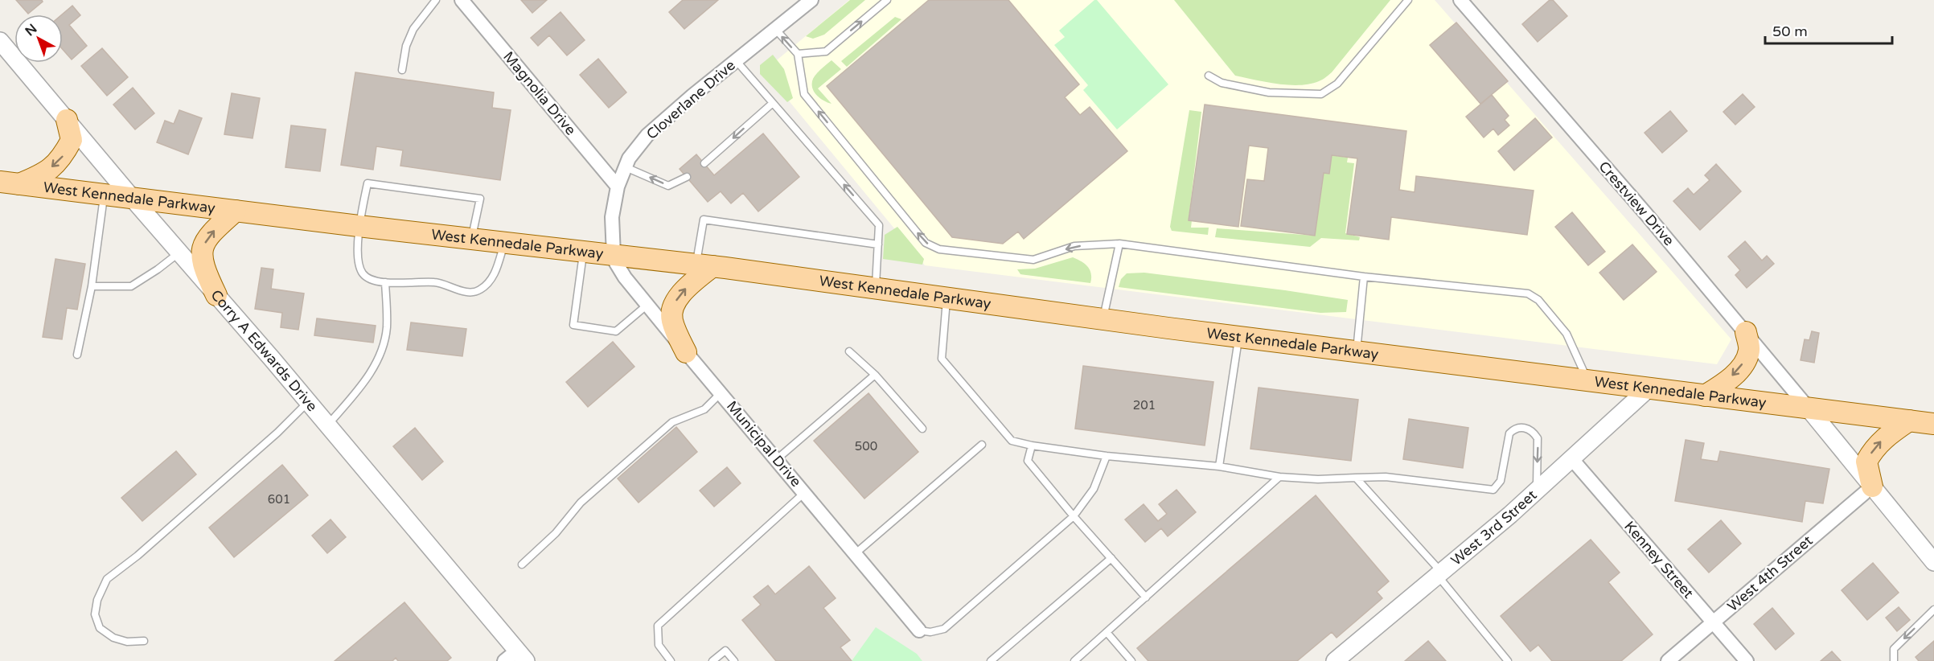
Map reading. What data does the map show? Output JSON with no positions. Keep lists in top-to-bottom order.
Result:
{
  "streets": {
    "main road": ["West Kennedale Parkway"],
    "street": [
      "Magnolia Drive",
      "Cloverlane Drive",
      "Crestview Drive",
      "Corry A Edwards Drive",
      "Municipal Drive",
      "West 3rd Street",
      "Kenney Street",
      "West 4th Street"
    ]
  },
  "crossings": [
    ["Magnolia Drive", "Cloverlane Drive"],
    ["Cloverlane Drive", "West Kennedale Parkway"],
    ["Cloverlane Drive", "Municipal Drive"],
    ["West Kennedale Parkway", "Crestview Drive"],
    ["West Kennedale Parkway", "Corry A Edwards Drive"],
    ["West Kennedale Parkway", "Municipal Drive"],
    ["West Kennedale Parkway", "West 3rd Street"],
    ["West 3rd Street", "Kenney Street"],
    ["Kenney Street", "West 4th Street"]
  ],
  "house_numbers": ["201", "500", "601"],
  "scale_bar": "50 m",
  "north": "top left"
}
